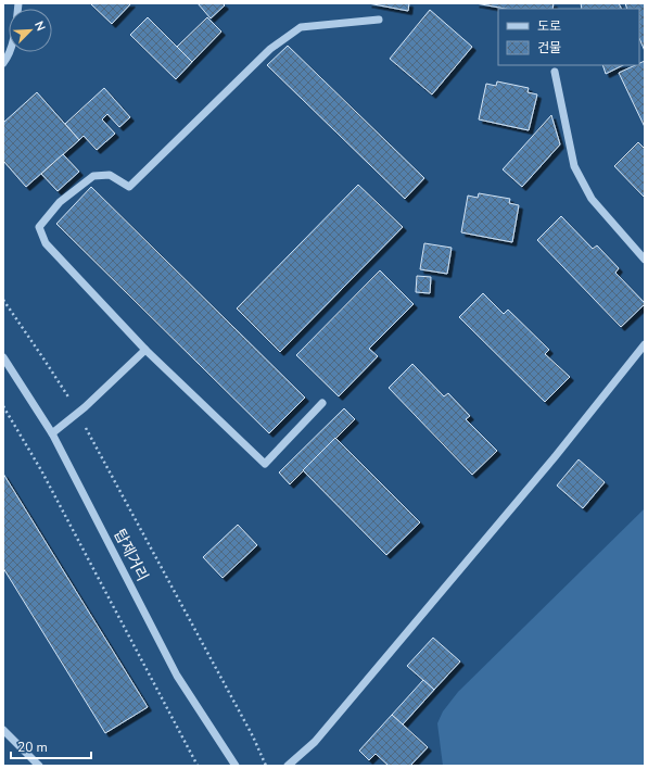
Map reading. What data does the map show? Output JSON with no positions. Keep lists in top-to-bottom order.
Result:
{
  "streets": {
    "street": ["탑제거리"]
  },
  "legend": ["도로", "건물"],
  "scale_bar": "20 m",
  "north": "top right"
}
